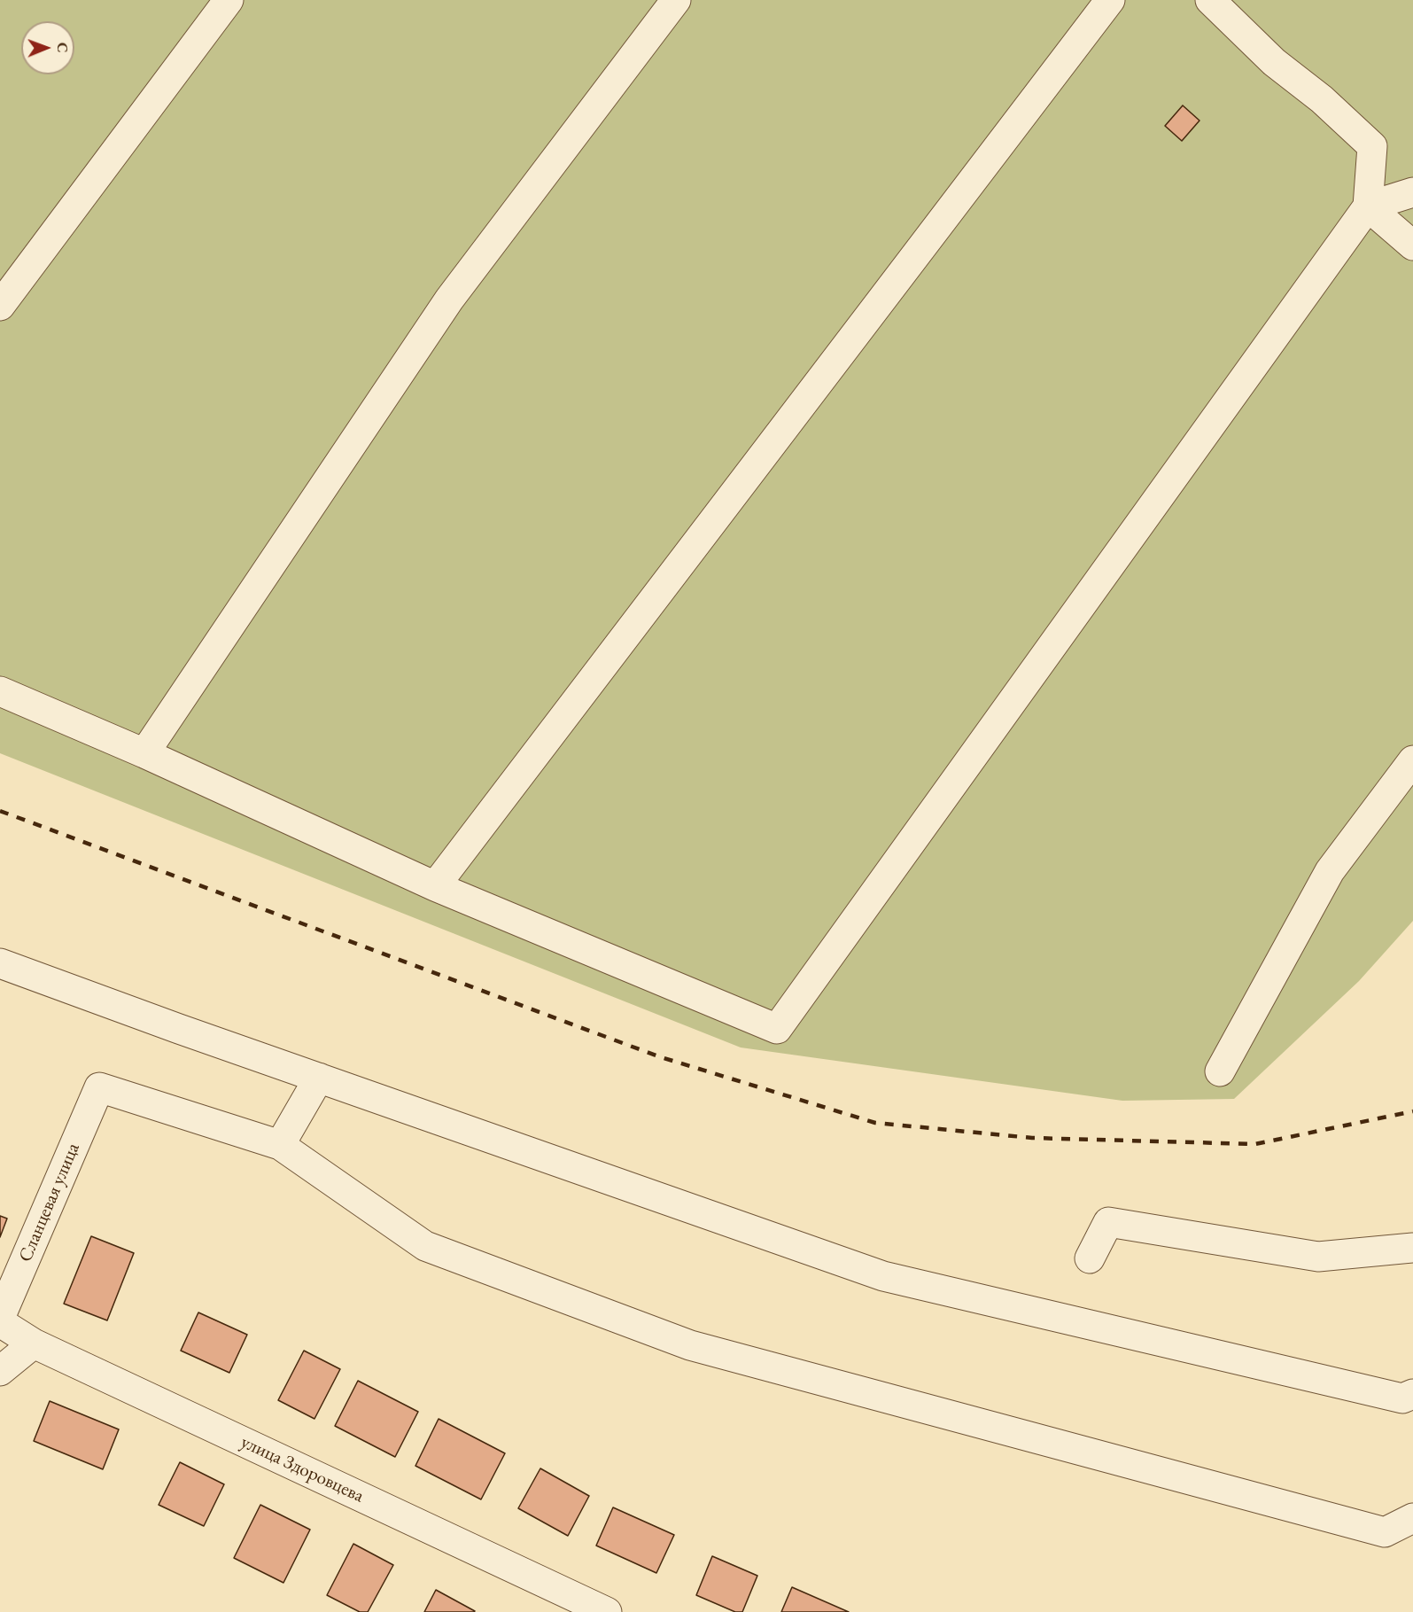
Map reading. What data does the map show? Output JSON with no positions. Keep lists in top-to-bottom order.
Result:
{
  "streets": {
    "street": ["Сланцевая улица", "улица Здоровцева"]
  },
  "north": "right"
}
